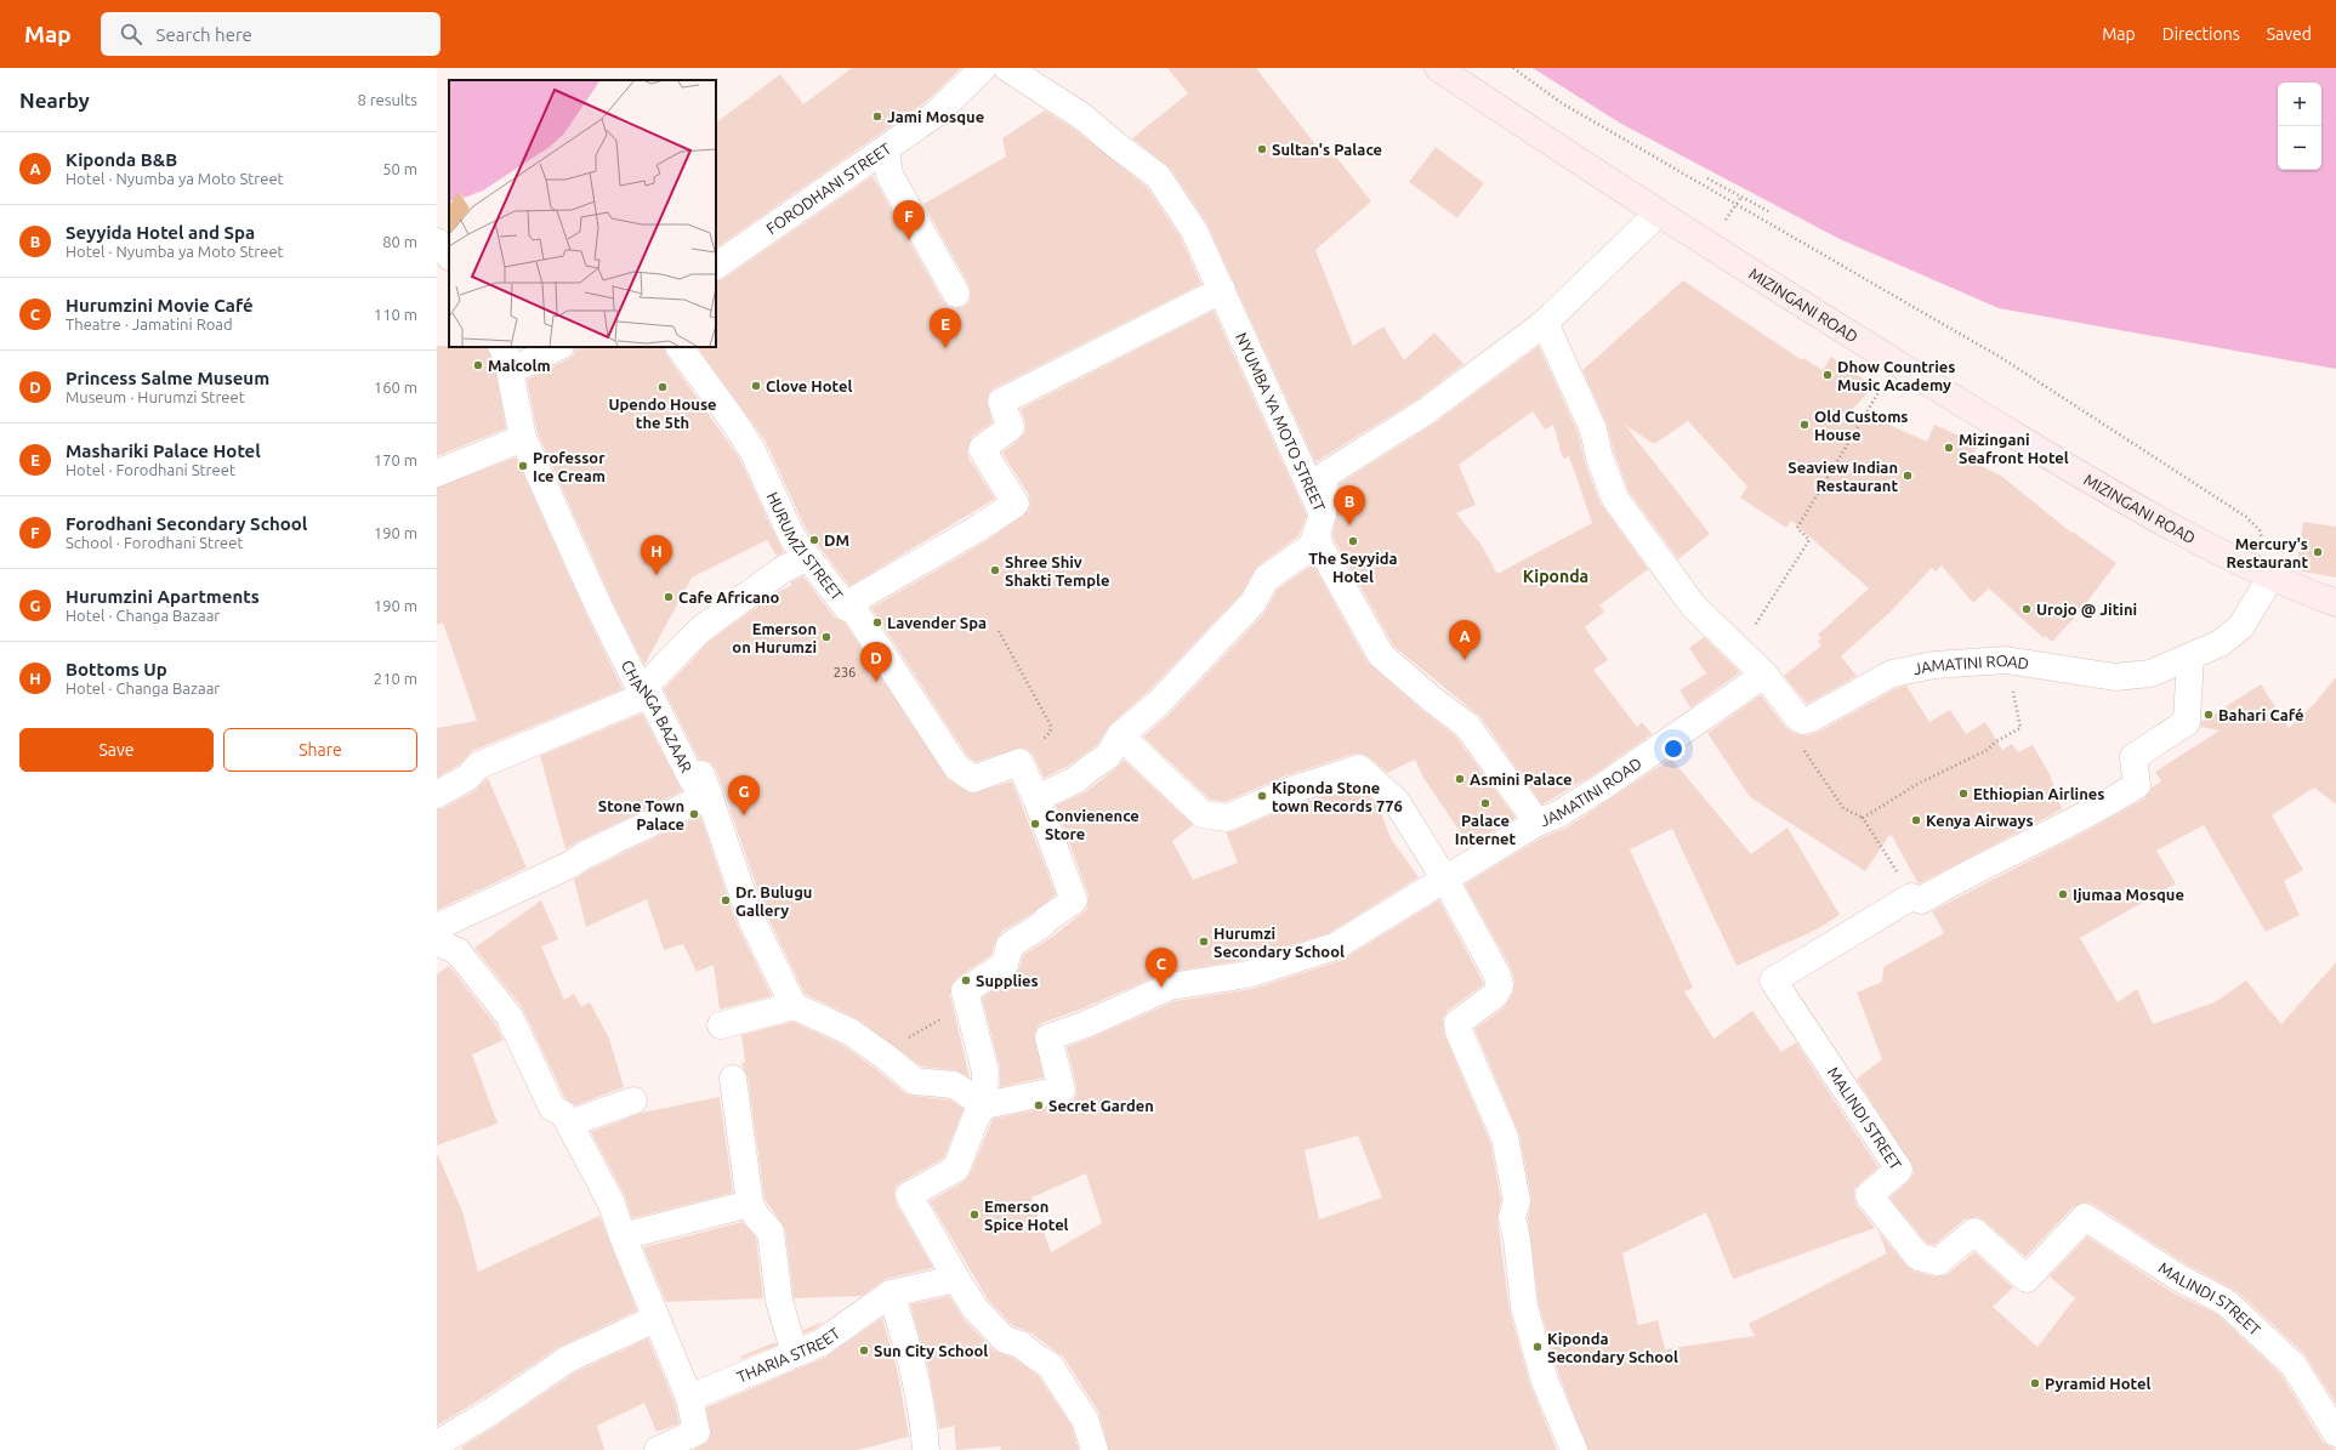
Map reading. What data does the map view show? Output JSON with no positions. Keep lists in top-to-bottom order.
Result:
{
  "streets": {
    "main road": ["MIZINGANI ROAD"],
    "street": [
      "FORODHANI STREET",
      "NYUMBA YA MOTO STREET",
      "HURUMZI STREET",
      "JAMATINI ROAD",
      "CHANGA BAZAAR",
      "MALINDI STREET",
      "THARIA STREET"
    ]
  },
  "crossings": [
    ["MIZINGANI ROAD", "JAMATINI ROAD"],
    ["NYUMBA YA MOTO STREET", "JAMATINI ROAD"],
    ["JAMATINI ROAD", "MALINDI STREET"]
  ],
  "districts": ["Kiponda"],
  "places": [
    "Jami Mosque",
    "Sultan's Palace",
    "Malcolm",
    "Dhow Countries Music Academy",
    "Clove Hotel",
    "Upendo House the 5th",
    "Old Customs House",
    "Mizingani Seafront Hotel",
    "Professor Ice Cream",
    "Seaview Indian Restaurant",
    "DM",
    "The Seyyida Hotel",
    "Mercury's Restaurant",
    "Shree Shiv Shakti Temple",
    "Cafe Africano",
    "Urojo @ Jitini",
    "Lavender Spa",
    "Emerson on Hurumzi",
    "Bahari Café",
    "Asmini Palace",
    "Ethiopian Airlines",
    "Kiponda Stone town Records 776",
    "Palace Internet",
    "Stone Town Palace",
    "Kenya Airways",
    "Convienence Store",
    "Ijumaa Mosque",
    "Dr. Bulugu Gallery",
    "Hurumzi Secondary School",
    "Supplies",
    "Secret Garden",
    "Emerson Spice Hotel",
    "Kiponda Secondary School",
    "Sun City School",
    "Pyramid Hotel"
  ],
  "house_numbers": ["236"],
  "page": {
    "header": "Map",
    "search": "Search here",
    "nav": ["Map", "Directions", "Saved"],
    "heading": ["Nearby", "8 results"],
    "map_buttons": ["+", "−"],
    "list": [
      {
        "mark": "A",
        "name": "Kiponda B&B",
        "note": "Hotel · Nyumba ya Moto Street",
        "value": "50 m"
      },
      {
        "mark": "B",
        "name": "Seyyida Hotel and Spa",
        "note": "Hotel · Nyumba ya Moto Street",
        "value": "80 m"
      },
      {
        "mark": "C",
        "name": "Hurumzini Movie Café",
        "note": "Theatre · Jamatini Road",
        "value": "110 m"
      },
      {
        "mark": "D",
        "name": "Princess Salme Museum",
        "note": "Museum · Hurumzi Street",
        "value": "160 m"
      },
      {
        "mark": "E",
        "name": "Mashariki Palace Hotel",
        "note": "Hotel · Forodhani Street",
        "value": "170 m"
      },
      {
        "mark": "F",
        "name": "Forodhani Secondary School",
        "note": "School · Forodhani Street",
        "value": "190 m"
      },
      {
        "mark": "G",
        "name": "Hurumzini Apartments",
        "note": "Hotel · Changa Bazaar",
        "value": "190 m"
      },
      {
        "mark": "H",
        "name": "Bottoms Up",
        "note": "Hotel · Changa Bazaar",
        "value": "210 m"
      }
    ],
    "pins": [
      "F",
      "E",
      "B",
      "H",
      "A",
      "D",
      "G",
      "C"
    ],
    "buttons": ["Save", "Share"]
  }
}
